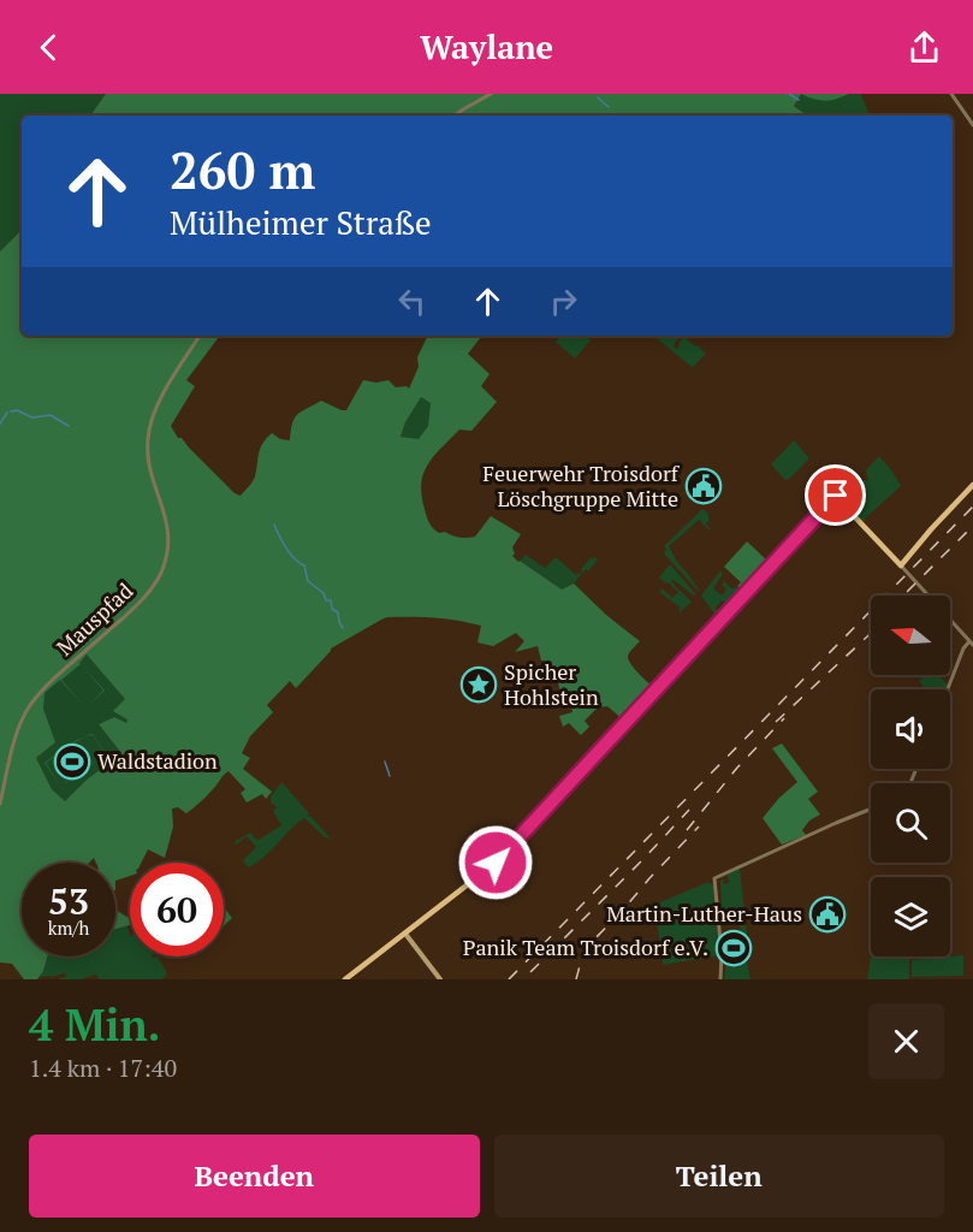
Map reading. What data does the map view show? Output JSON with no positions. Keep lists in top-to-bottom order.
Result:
{
  "streets": {
    "street": ["Mauspfad"]
  },
  "places": {
    "public building": ["Feuerwehr Troisdorf Löschgruppe Mitte", "Martin-Luther-Haus"],
    "place": ["Spicher Hohlstein"],
    "sports": ["Waldstadion", "Panik Team Troisdorf e.V."]
  },
  "north": "left",
  "page": {
    "header": "Waylane",
    "turn": ["260 m", "Mülheimer Straße"],
    "speed": "53 km/h",
    "limit": "60",
    "heading": ["4 Min.", "1.4 km · 17:40"],
    "buttons": ["Beenden", "Teilen"]
  }
}
